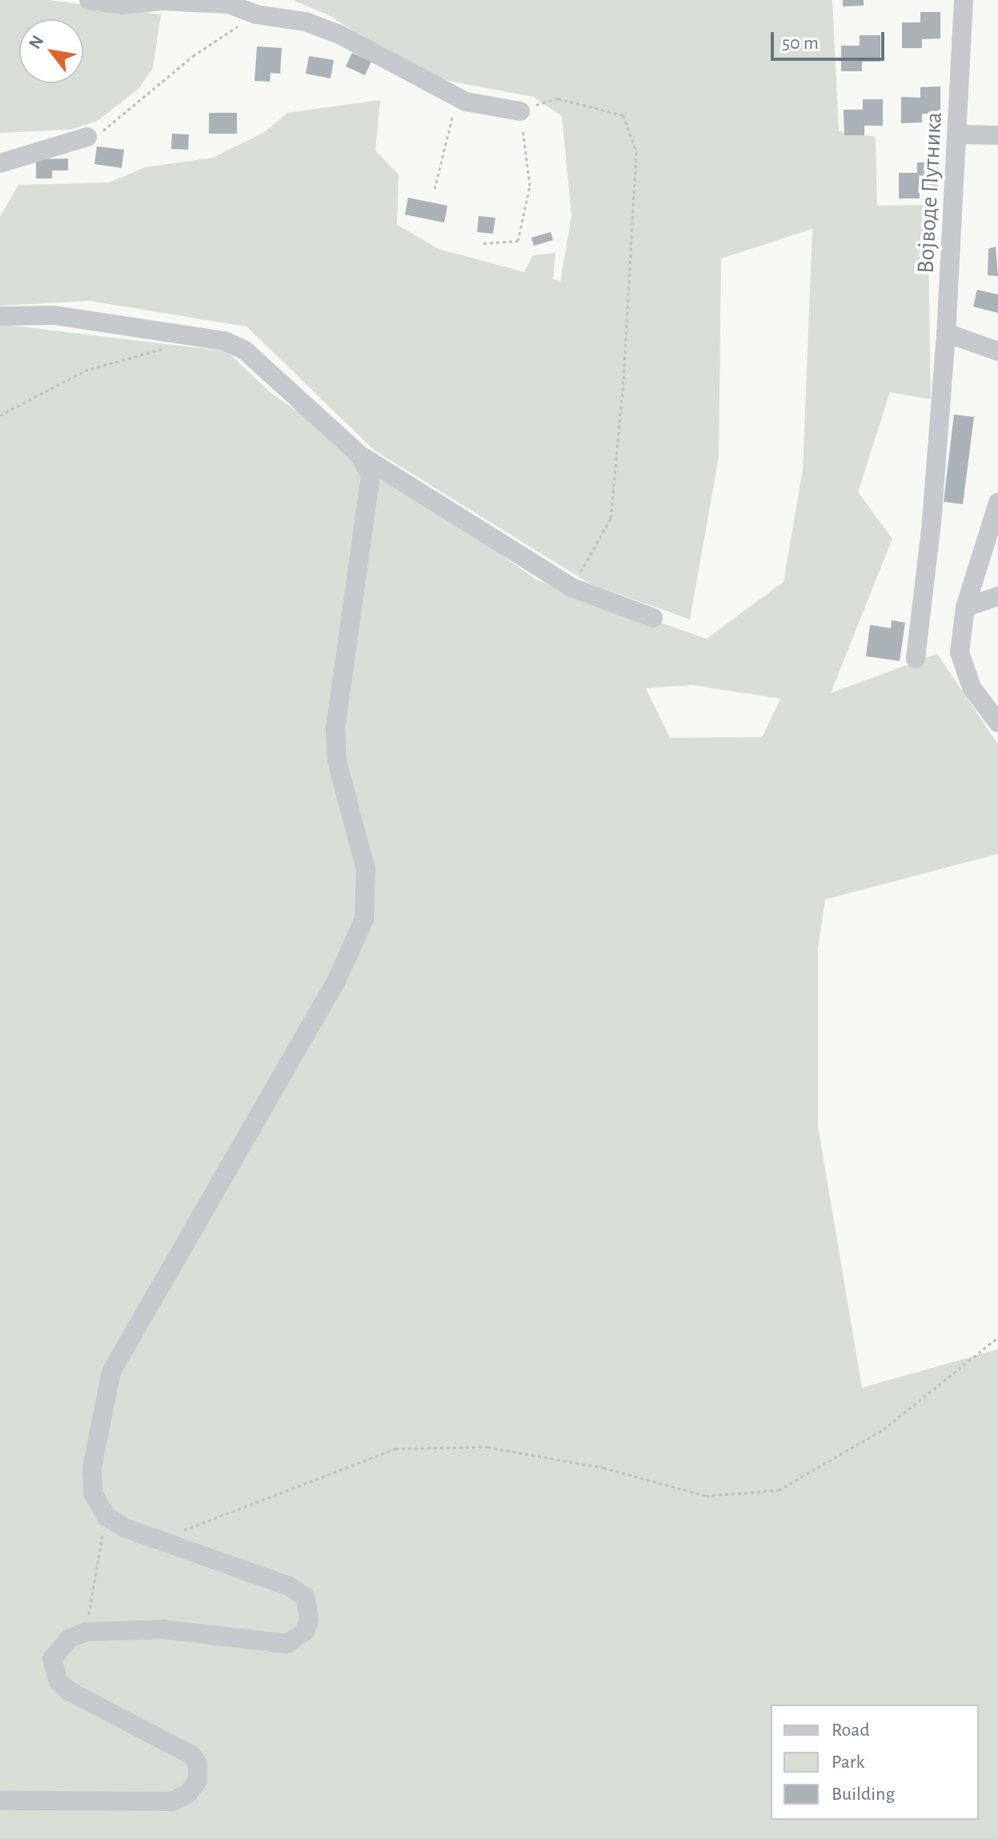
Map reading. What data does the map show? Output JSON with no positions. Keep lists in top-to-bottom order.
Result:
{
  "streets": {
    "street": ["Војводе Путника"]
  },
  "legend": ["Road", "Park", "Building"],
  "scale_bar": "50 m",
  "north": "top left"
}
